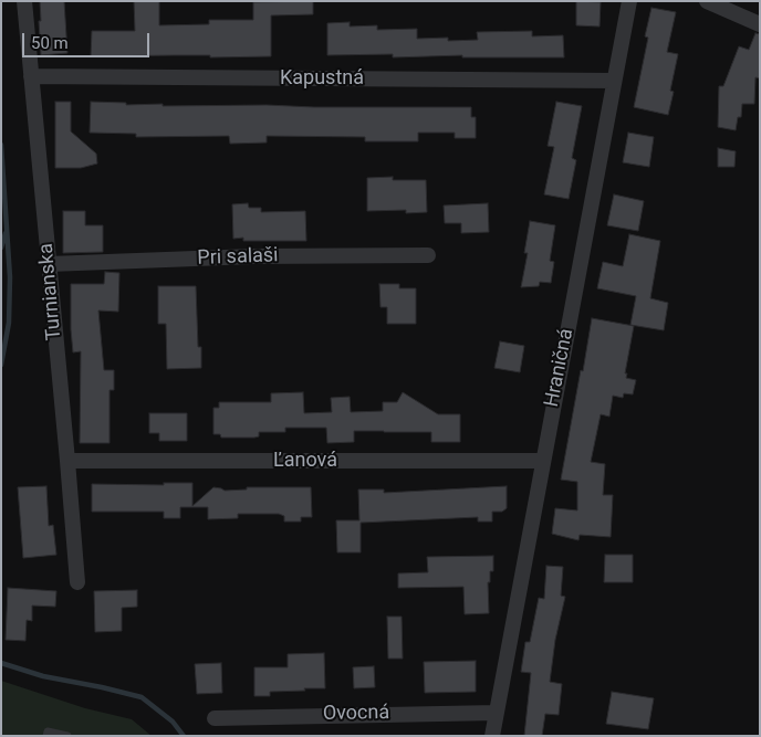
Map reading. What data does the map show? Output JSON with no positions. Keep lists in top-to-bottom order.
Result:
{
  "streets": {
    "street": [
      "Kapustná",
      "Pri salaši",
      "Turnianska",
      "Hraničná",
      "Ľanová",
      "Ovocná"
    ]
  },
  "crossings": [
    ["Kapustná", "Turnianska"],
    ["Kapustná", "Hraničná"],
    ["Pri salaši", "Turnianska"],
    ["Turnianska", "Ľanová"],
    ["Hraničná", "Ľanová"],
    ["Hraničná", "Ovocná"]
  ],
  "scale_bar": "50 m"
}
